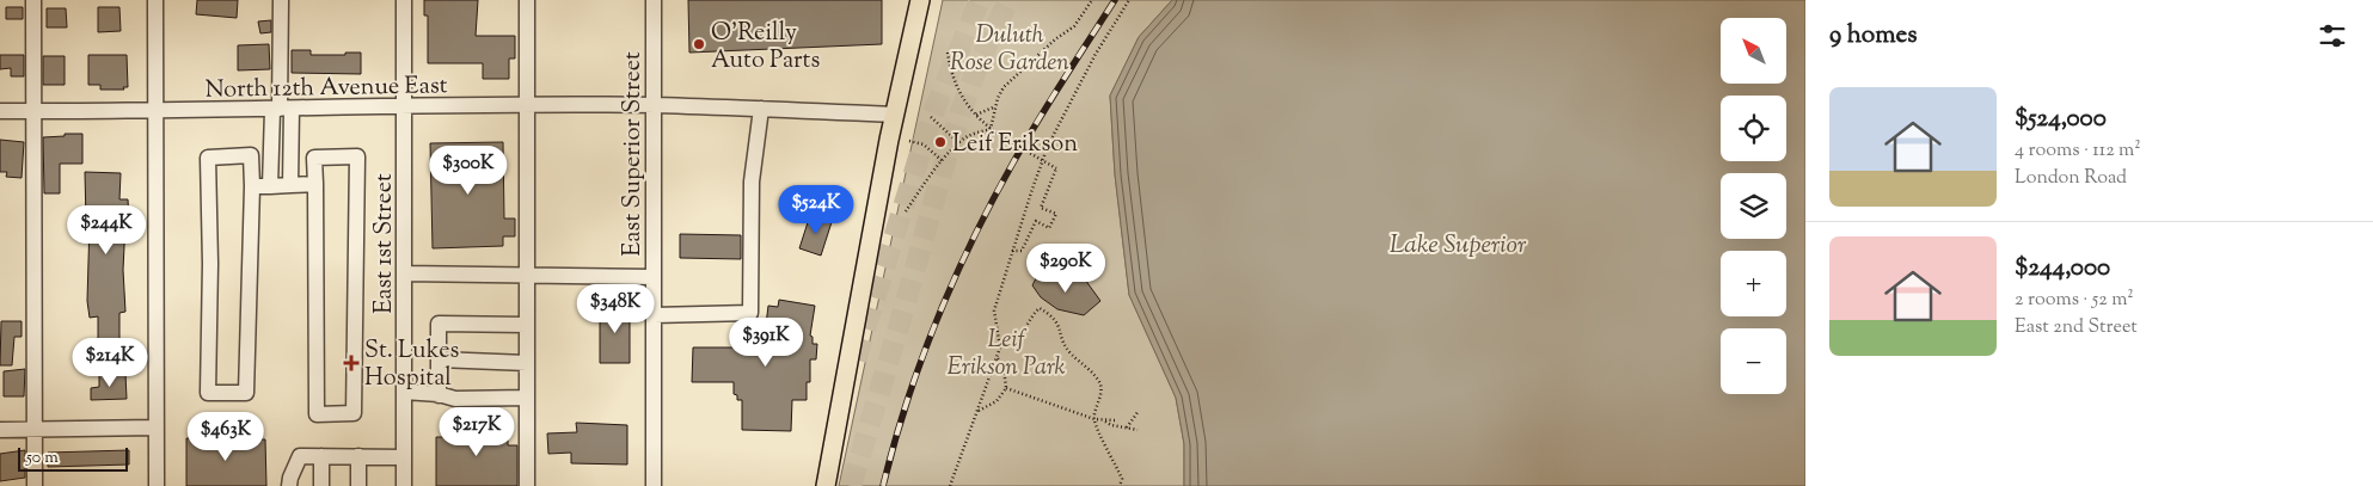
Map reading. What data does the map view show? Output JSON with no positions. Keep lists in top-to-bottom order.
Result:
{
  "streets": {
    "street": ["North 12th Avenue East", "East Superior Street", "East 1st Street"]
  },
  "crossings": [
    ["North 12th Avenue East", "East Superior Street"],
    ["North 12th Avenue East", "East 1st Street"]
  ],
  "water": ["Lake Superior"],
  "parks": ["Duluth Rose Garden", "Leif Erikson Park"],
  "places": {
    "other": ["O'Reilly Auto Parts", "Leif Erikson"],
    "health": ["St. Lukes Hospital"]
  },
  "scale_bar": "50 m",
  "north": "top left",
  "page": {
    "heading": "9 homes",
    "map_buttons": ["+", "−"],
    "list": [
      {
        "name": "$524,000",
        "note": "4 rooms · 112 m² · London Road"
      },
      {
        "name": "$244,000",
        "note": "2 rooms · 52 m² · East 2nd Street"
      }
    ],
    "price": [
      "$300K",
      "$524K",
      "$244K",
      "$290K",
      "$348K",
      "$391K",
      "$214K",
      "$217K",
      "$463K"
    ],
    "scale": "50 m"
  }
}
